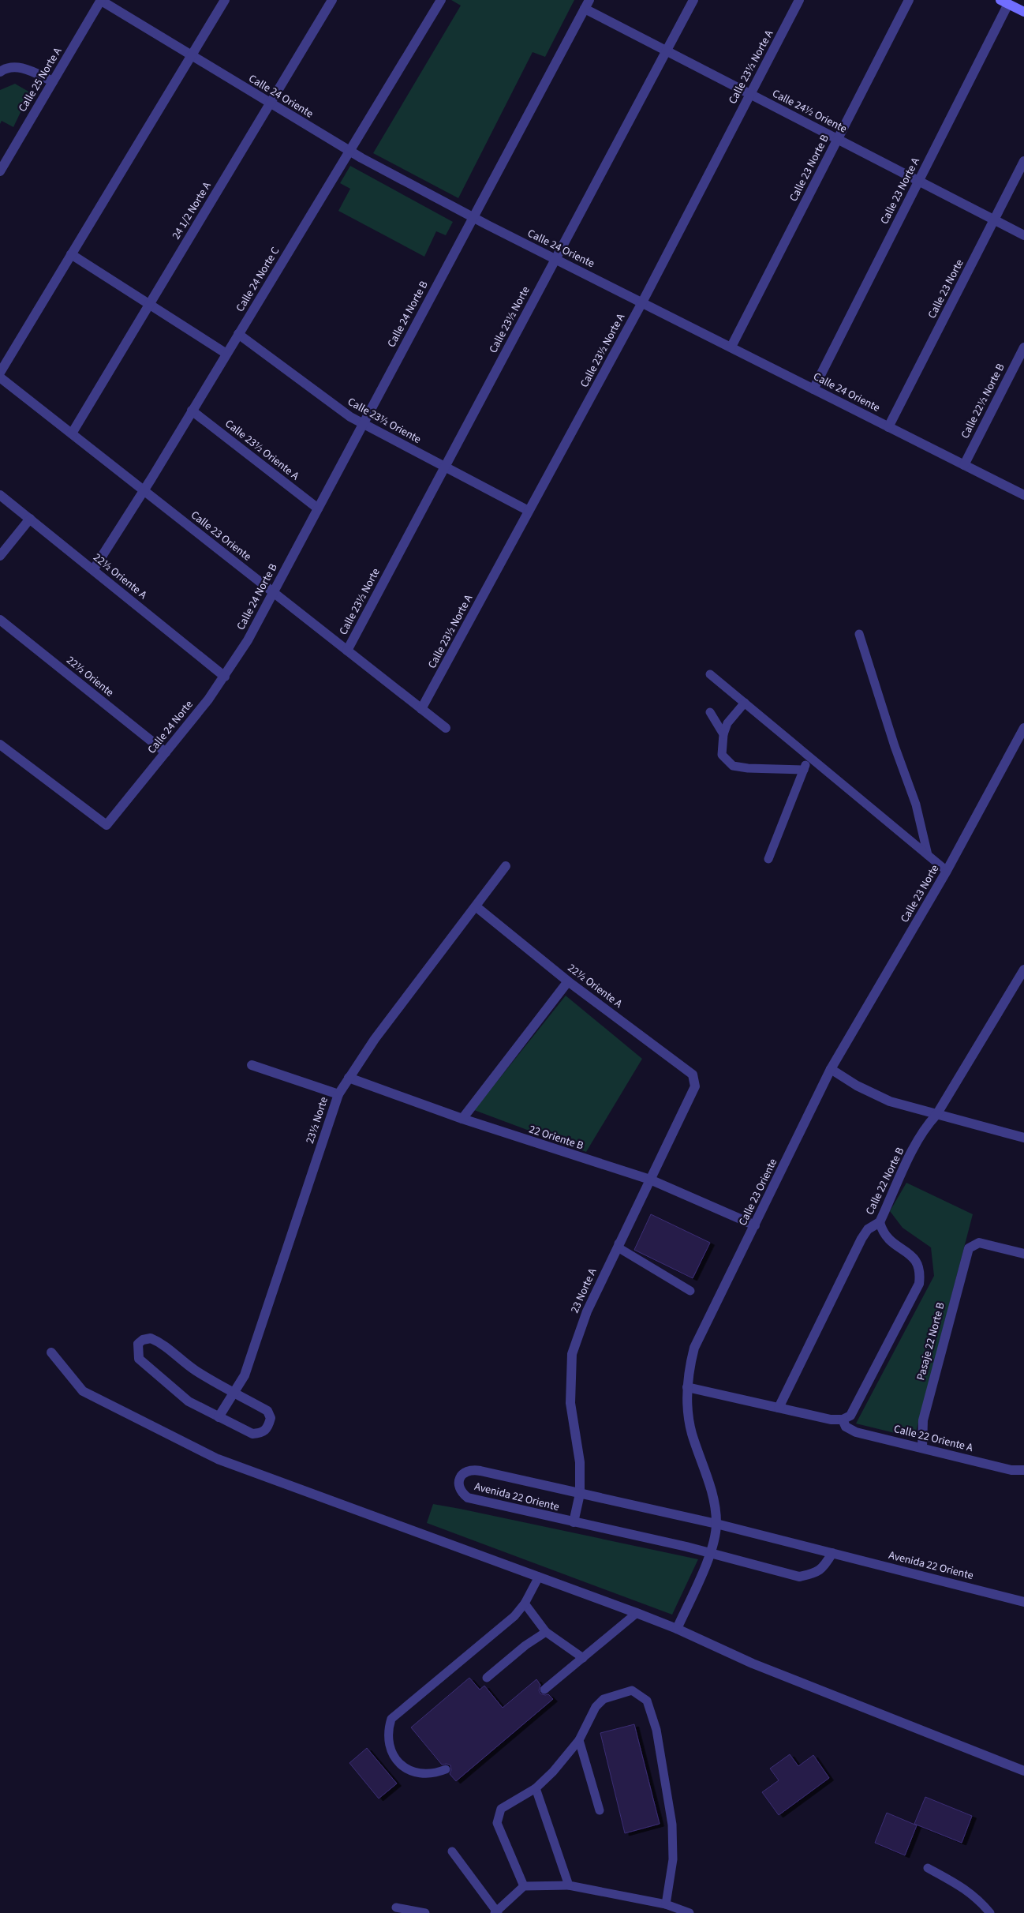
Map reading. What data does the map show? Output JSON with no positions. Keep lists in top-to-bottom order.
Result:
{
  "streets": {
    "street": [
      "Calle 23½ Norte A",
      "Calle 25 Norte A",
      "Calle 24 Oriente",
      "Calle 24½ Oriente",
      "Calle 23 Norte B",
      "Calle 23 Norte A",
      "24 1/2 Norte A",
      "Calle 24 Norte C",
      "Calle 23 Norte",
      "Calle 24 Norte B",
      "Calle 23½ Norte",
      "Calle 22½ Norte B",
      "Calle 23½ Oriente",
      "Calle 23½ Oriente A",
      "Calle 23 Oriente",
      "22½ Oriente A",
      "22½ Oriente",
      "Calle 24 Norte",
      "23½ Norte",
      "22 Oriente B",
      "Calle 22 Norte B",
      "23 Norte A",
      "Pasaje 22 Norte B",
      "Calle 22 Oriente A",
      "Avenida 22 Oriente"
    ]
  },
  "crossings": [
    ["Calle 23½ Norte A", "Calle 24 Oriente"],
    ["Calle 23½ Norte A", "Calle 24½ Oriente"],
    ["Calle 23½ Norte A", "Calle 23½ Oriente"],
    ["Calle 23½ Norte A", "Calle 23 Oriente"],
    ["Calle 25 Norte A", "Calle 24 Oriente"],
    ["Calle 24 Oriente", "Calle 23 Norte B"],
    ["Calle 24 Oriente", "Calle 23 Norte A"],
    ["Calle 24 Oriente", "24 1/2 Norte A"],
    ["Calle 24 Oriente", "Calle 24 Norte C"],
    ["Calle 24 Oriente", "Calle 23 Norte"],
    ["Calle 24 Oriente", "Calle 24 Norte B"],
    ["Calle 24 Oriente", "Calle 23½ Norte"],
    ["Calle 24 Oriente", "Calle 22½ Norte B"],
    ["Calle 24½ Oriente", "Calle 23 Norte B"],
    ["Calle 24½ Oriente", "Calle 23 Norte A"],
    ["Calle 24½ Oriente", "Calle 23 Norte"],
    ["Calle 24½ Oriente", "Calle 24 Norte B"],
    ["Calle 24½ Oriente", "Calle 23½ Norte"],
    ["24 1/2 Norte A", "Calle 23 Oriente"],
    ["Calle 24 Norte C", "Calle 23½ Oriente"],
    ["Calle 24 Norte C", "Calle 23½ Oriente A"],
    ["Calle 24 Norte C", "Calle 23 Oriente"],
    ["Calle 24 Norte C", "22½ Oriente A"],
    ["Calle 23 Norte", "Calle 23 Oriente"],
    ["Calle 24 Norte B", "Calle 23½ Oriente"],
    ["Calle 24 Norte B", "Calle 23½ Oriente A"],
    ["Calle 24 Norte B", "Calle 23 Oriente"],
    ["Calle 24 Norte B", "Calle 24 Norte"],
    ["Calle 23½ Norte", "Calle 23½ Oriente"],
    ["Calle 23½ Norte", "Calle 23 Oriente"],
    ["Calle 23 Oriente", "22 Oriente B"],
    ["Calle 23 Oriente", "Avenida 22 Oriente"],
    ["22½ Oriente A", "Calle 24 Norte"],
    ["22½ Oriente A", "23½ Norte"],
    ["22½ Oriente A", "23 Norte A"],
    ["22½ Oriente", "Calle 24 Norte"],
    ["23½ Norte", "22 Oriente B"],
    ["22 Oriente B", "23 Norte A"],
    ["23 Norte A", "Avenida 22 Oriente"],
    ["Pasaje 22 Norte B", "Calle 22 Oriente A"]
  ]
}
